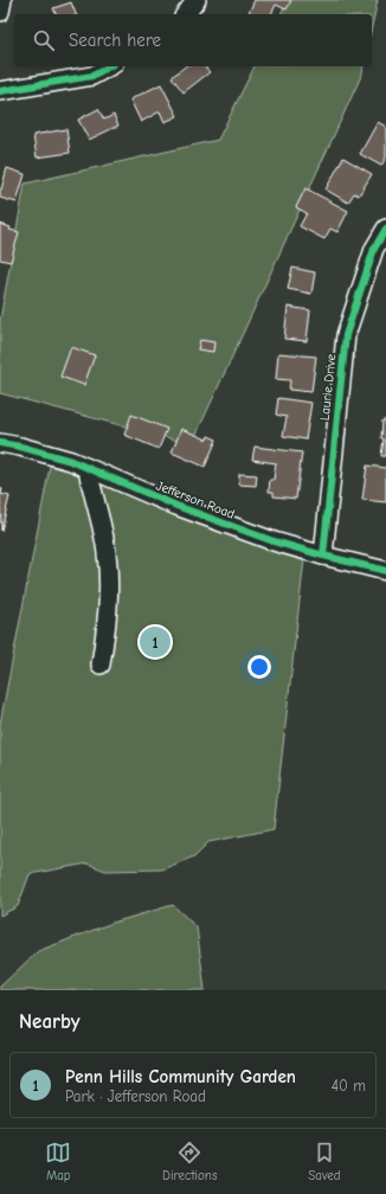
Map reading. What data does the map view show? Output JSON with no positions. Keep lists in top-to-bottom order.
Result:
{
  "streets": {
    "street": ["Laurie Drive", "Jefferson Road"]
  },
  "crossings": [
    ["Laurie Drive", "Jefferson Road"]
  ],
  "page": {
    "search": "Search here",
    "pins": "1",
    "heading": "Nearby",
    "list": [
      {
        "mark": "1",
        "name": "Penn Hills Community Garden",
        "note": "Park · Jefferson Road",
        "value": "40 m"
      }
    ],
    "nav": ["Map", "Directions", "Saved"]
  }
}
